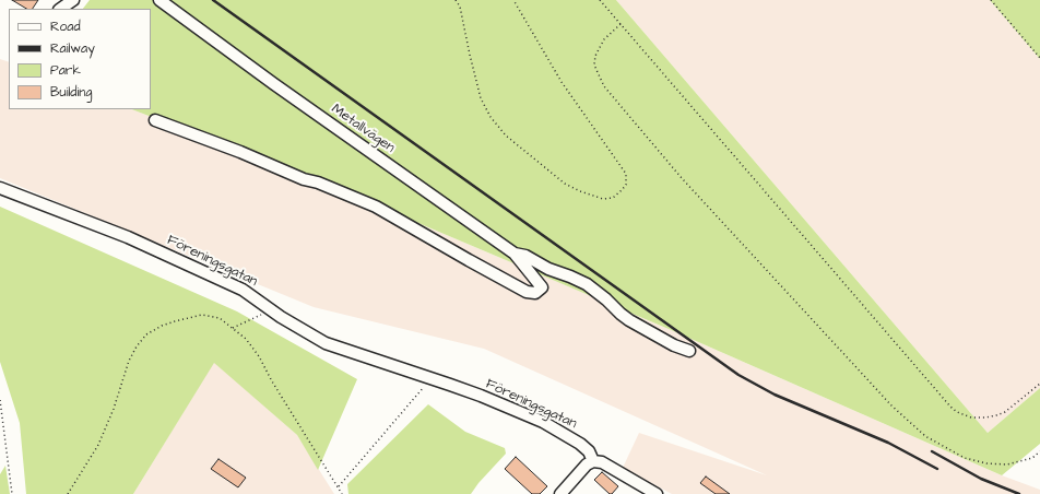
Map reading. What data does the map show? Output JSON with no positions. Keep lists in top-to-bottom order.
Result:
{
  "streets": {
    "street": ["Metallvägen", "Föreningsgatan"]
  },
  "legend": [
    "Road",
    "Railway",
    "Park",
    "Building"
  ]
}
